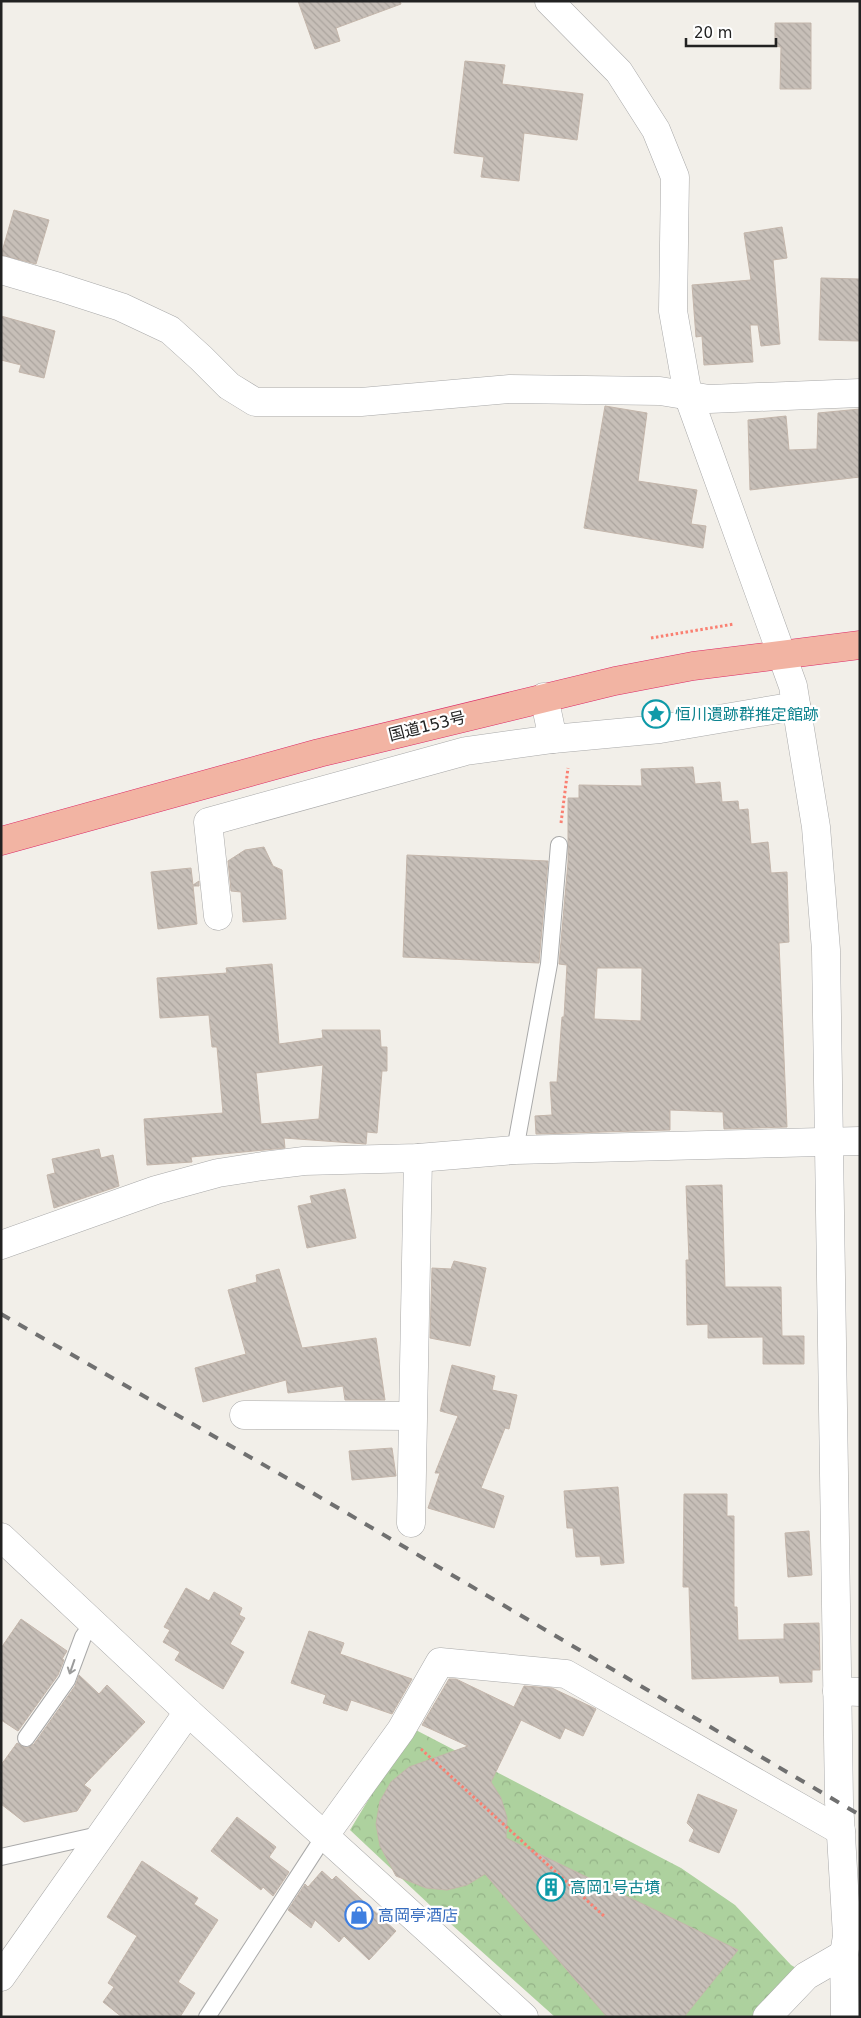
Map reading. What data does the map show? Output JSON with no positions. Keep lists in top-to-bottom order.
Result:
{
  "streets": {
    "highway": ["国道153号"]
  },
  "places": {
    "place": ["恒川遺跡群推定館跡"],
    "building": ["高岡1号古墳"],
    "shop": ["高岡亭酒店"]
  },
  "scale_bar": "20 m"
}
